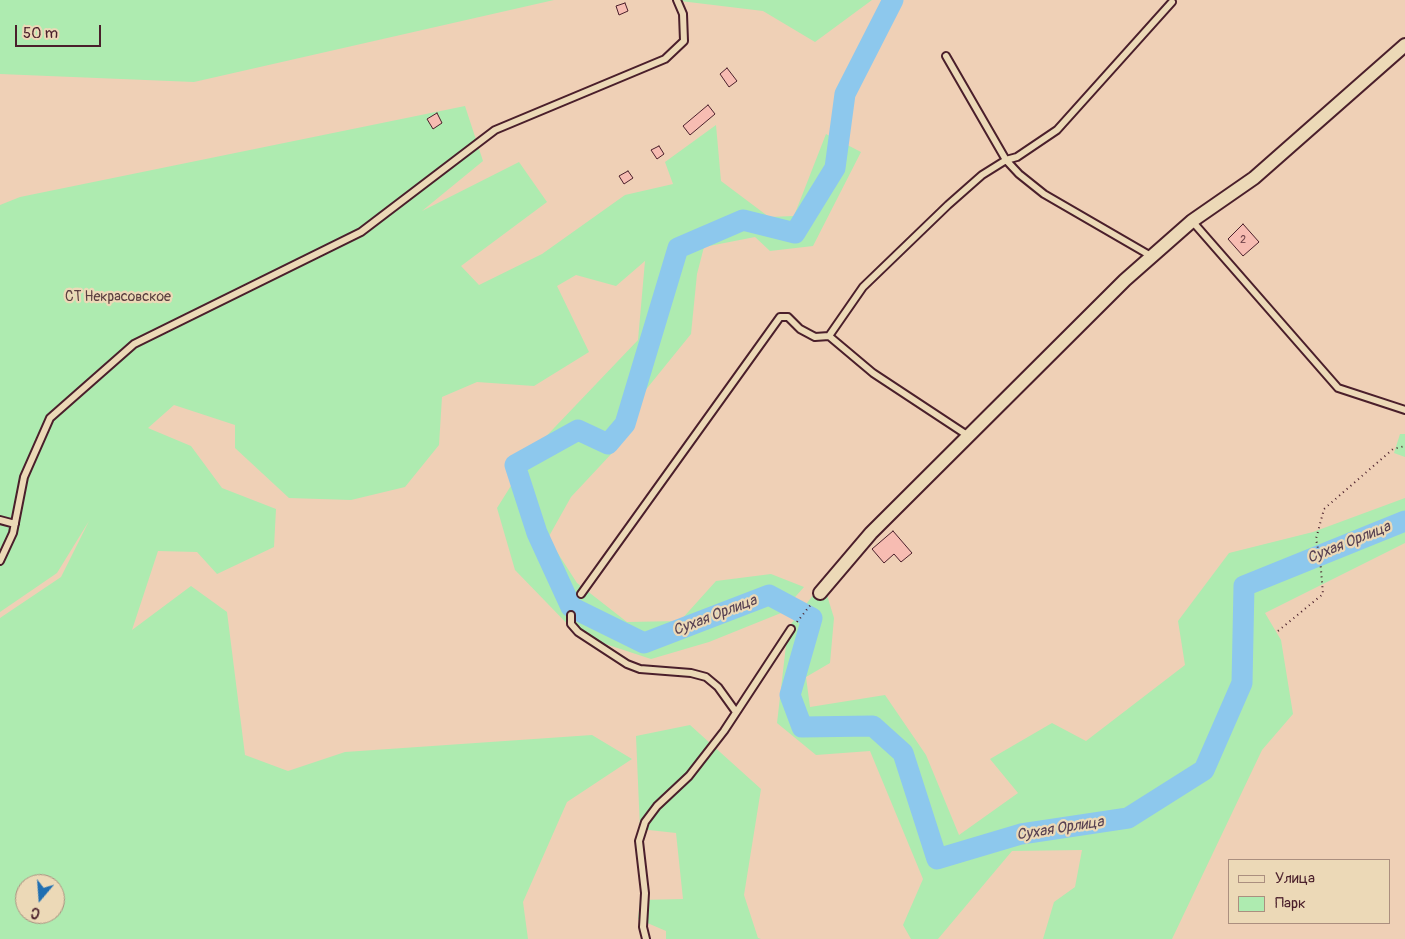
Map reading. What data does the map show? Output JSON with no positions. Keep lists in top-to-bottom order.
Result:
{
  "water": ["Сухая Орлица"],
  "parks": ["СТ Некрасовское"],
  "house_numbers": ["2"],
  "legend": ["Улица", "Парк"],
  "scale_bar": "50 m",
  "north": "bottom"
}
